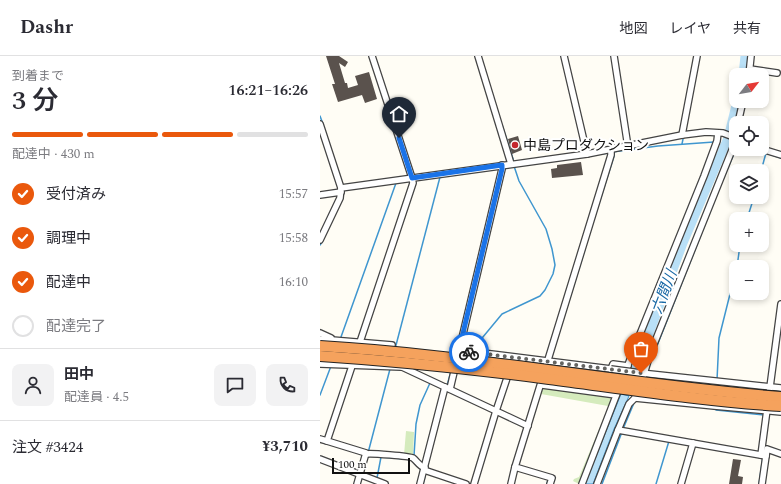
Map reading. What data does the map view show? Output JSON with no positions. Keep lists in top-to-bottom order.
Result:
{
  "water": ["六間川"],
  "places": ["中島プロダクション"],
  "scale_bar": "100 m",
  "north": "top right",
  "page": {
    "header": "Dashr",
    "nav": ["地図", "レイヤ", "共有"],
    "heading": ["3 分", "到着まで", "16:21–16:26"],
    "panel": [
      "田中",
      "配達員 · 4.5",
      "注文 #3424",
      "¥3,710"
    ],
    "map_buttons": ["+", "−"],
    "bar": "配達中 · 430 m",
    "list": [
      ["受付済み", "15:57"],
      ["調理中", "15:58"],
      ["配達中", "16:10"],
      "配達完了"
    ],
    "scale": "100 m"
  }
}
